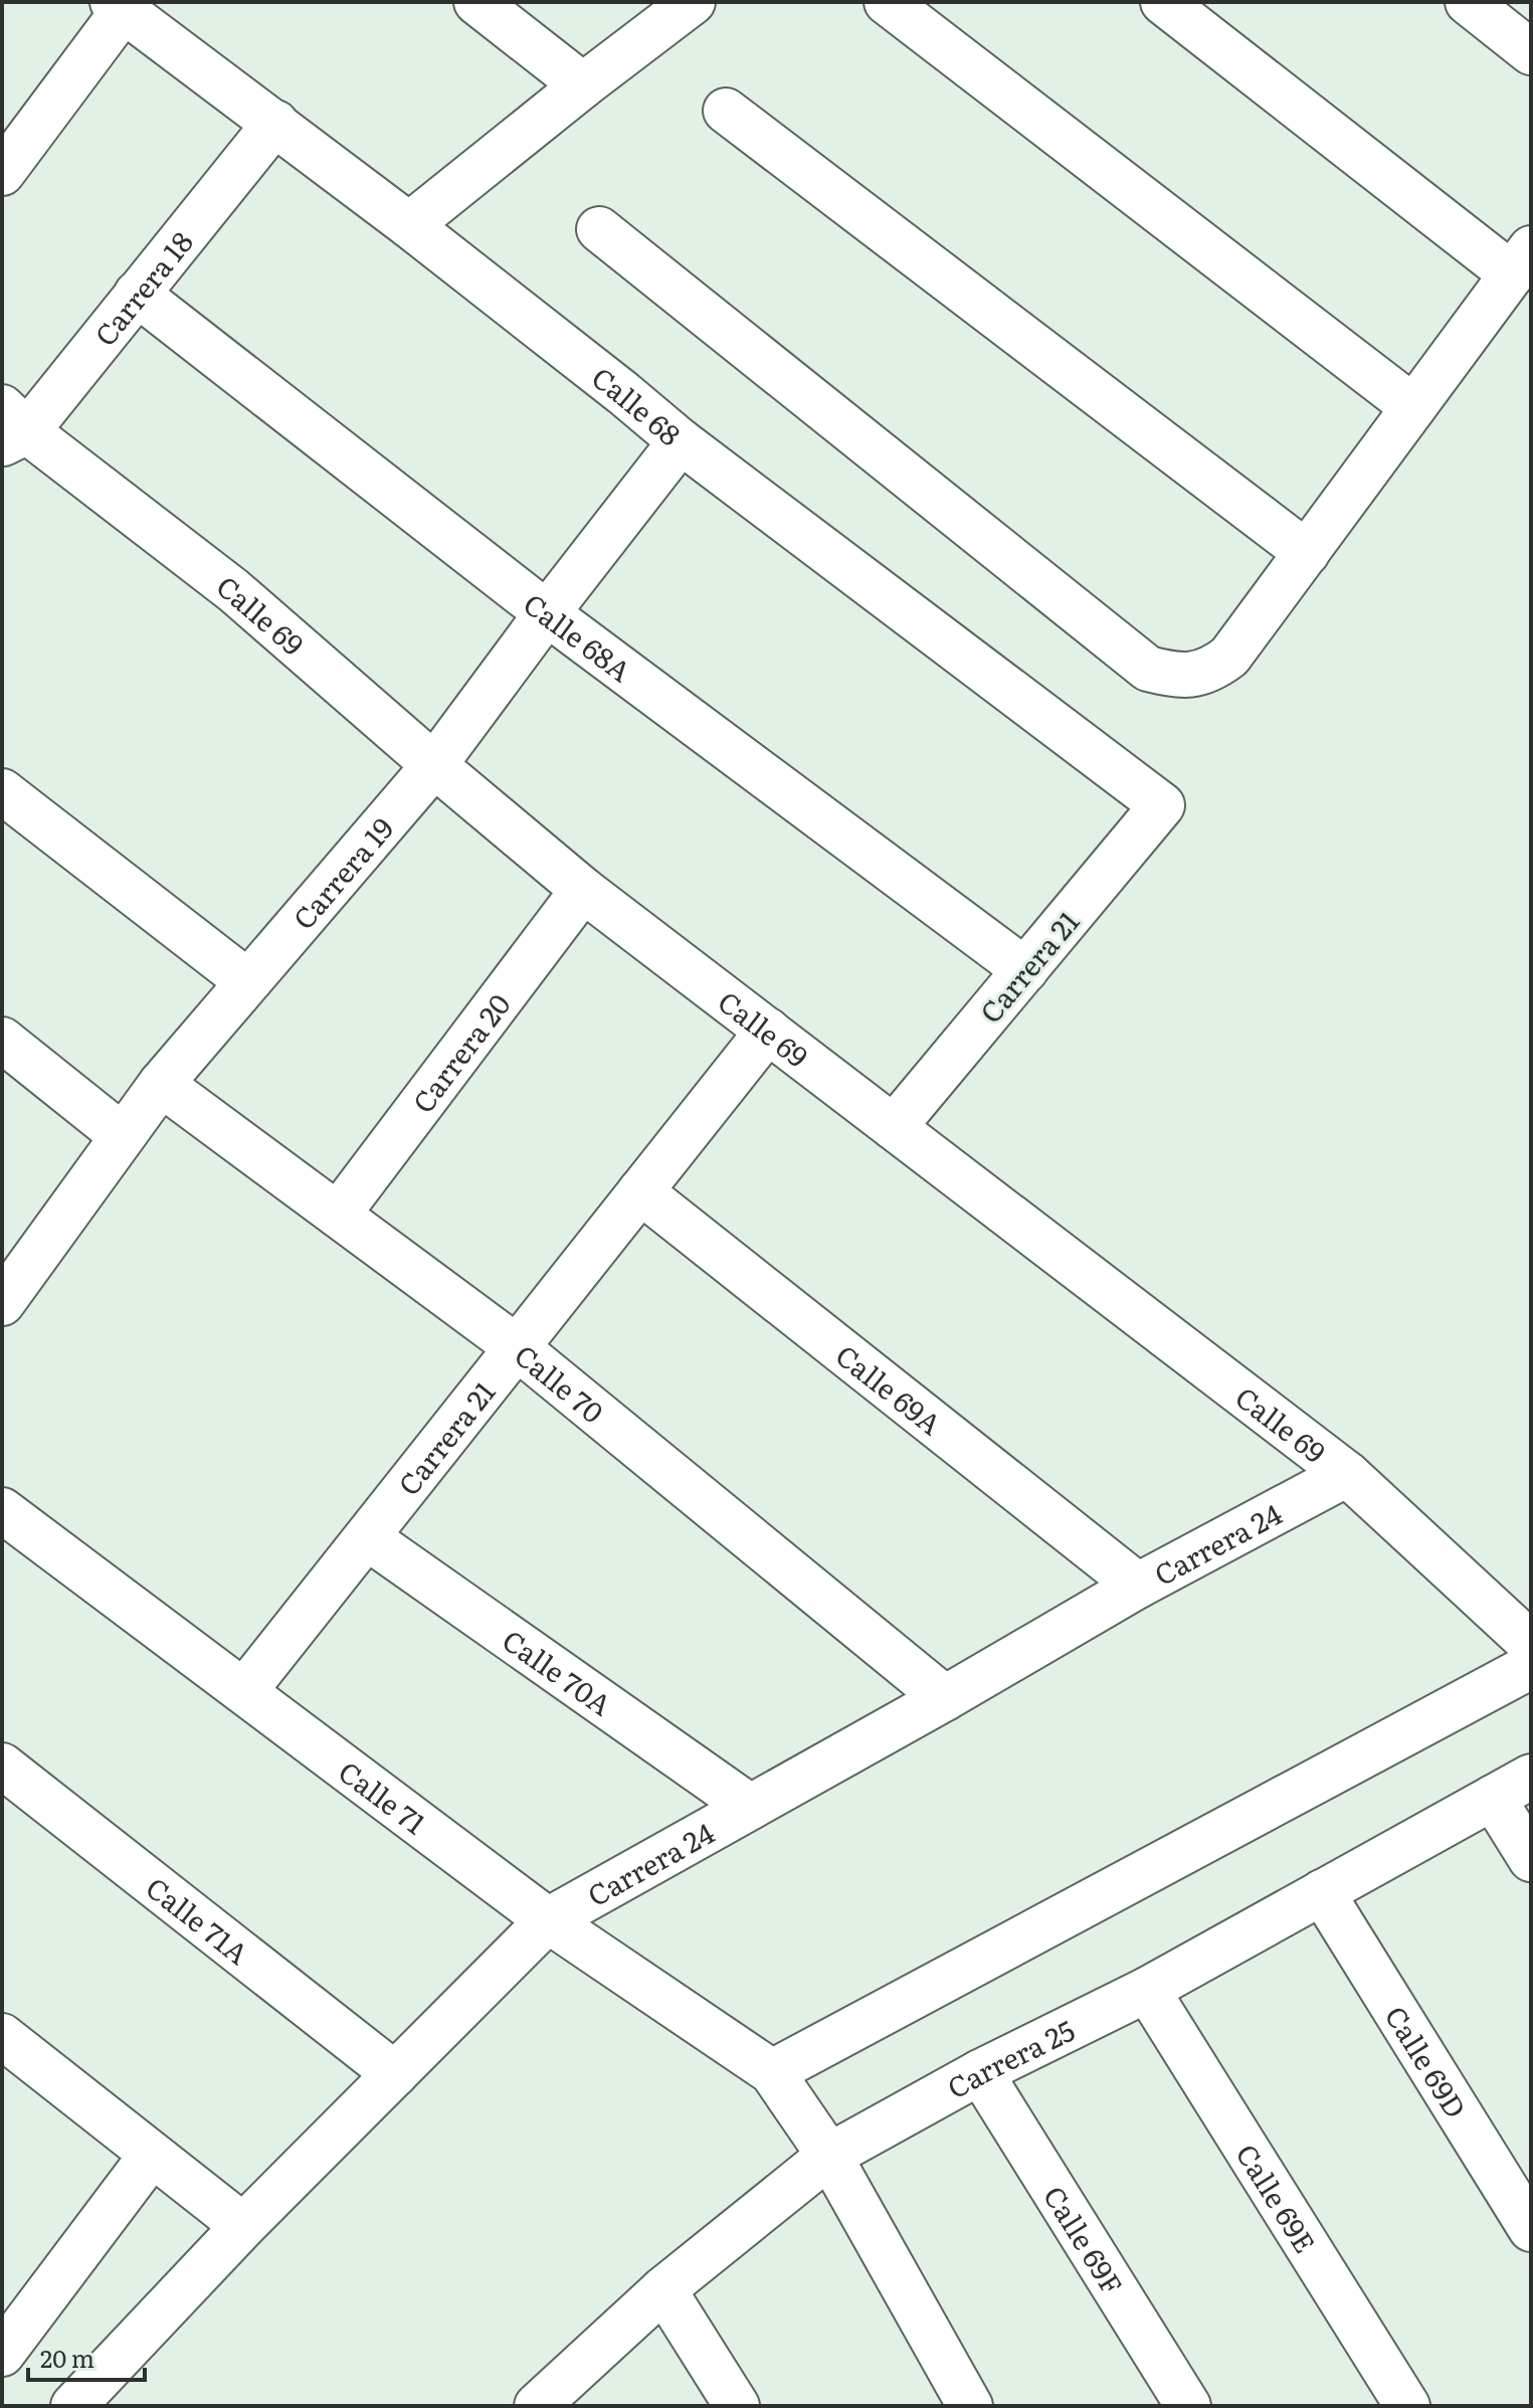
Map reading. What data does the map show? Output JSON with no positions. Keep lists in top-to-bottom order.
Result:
{
  "streets": {
    "street": [
      "Carrera 18",
      "Calle 68",
      "Calle 69",
      "Calle 68A",
      "Carrera 19",
      "Carrera 21",
      "Carrera 20",
      "Calle 70",
      "Calle 69A",
      "Carrera 24",
      "Calle 70A",
      "Calle 71",
      "Calle 71A",
      "Carrera 25",
      "Calle 69D",
      "Calle 69E",
      "Calle 69F"
    ]
  },
  "crossings": [
    ["Carrera 18", "Calle 68"],
    ["Carrera 18", "Calle 69"],
    ["Carrera 18", "Calle 68A"],
    ["Calle 68", "Carrera 19"],
    ["Calle 68", "Carrera 21"],
    ["Calle 69", "Carrera 19"],
    ["Calle 69", "Carrera 21"],
    ["Calle 69", "Carrera 20"],
    ["Calle 69", "Carrera 24"],
    ["Calle 68A", "Carrera 19"],
    ["Calle 68A", "Carrera 21"],
    ["Carrera 19", "Calle 70"],
    ["Carrera 21", "Calle 70"],
    ["Carrera 21", "Calle 69A"],
    ["Carrera 21", "Calle 70A"],
    ["Carrera 21", "Calle 71"],
    ["Carrera 20", "Calle 70"],
    ["Calle 70", "Carrera 24"],
    ["Calle 69A", "Carrera 24"],
    ["Carrera 24", "Calle 70A"],
    ["Carrera 24", "Calle 71"],
    ["Carrera 24", "Calle 71A"],
    ["Carrera 25", "Calle 69D"],
    ["Carrera 25", "Calle 69E"],
    ["Carrera 25", "Calle 69F"]
  ],
  "scale_bar": "20 m"
}
